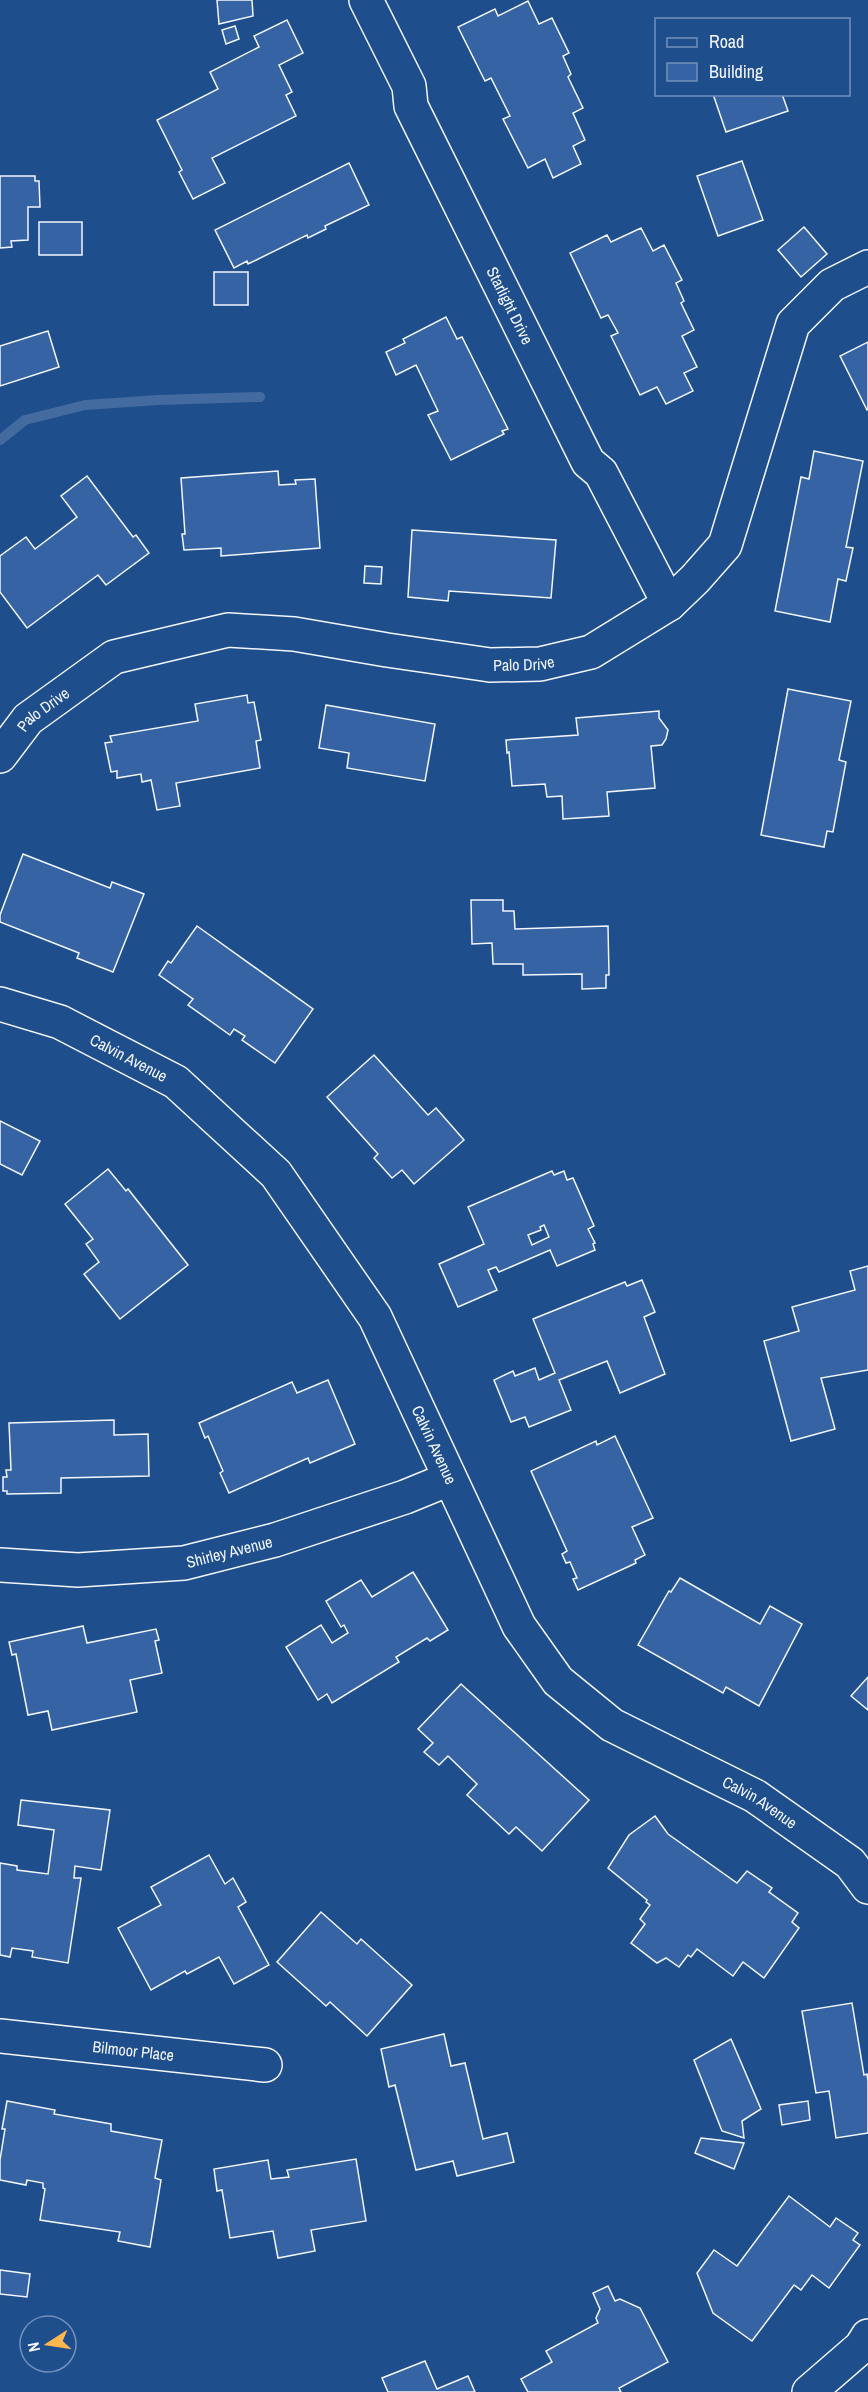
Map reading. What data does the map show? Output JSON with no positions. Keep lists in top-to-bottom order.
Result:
{
  "streets": {
    "street": [
      "Starlight Drive",
      "Palo Drive",
      "Calvin Avenue",
      "Shirley Avenue",
      "Bilmoor Place"
    ]
  },
  "crossings": [
    ["Starlight Drive", "Palo Drive"],
    ["Calvin Avenue", "Shirley Avenue"]
  ],
  "legend": ["Road", "Building"],
  "north": "left"
}
